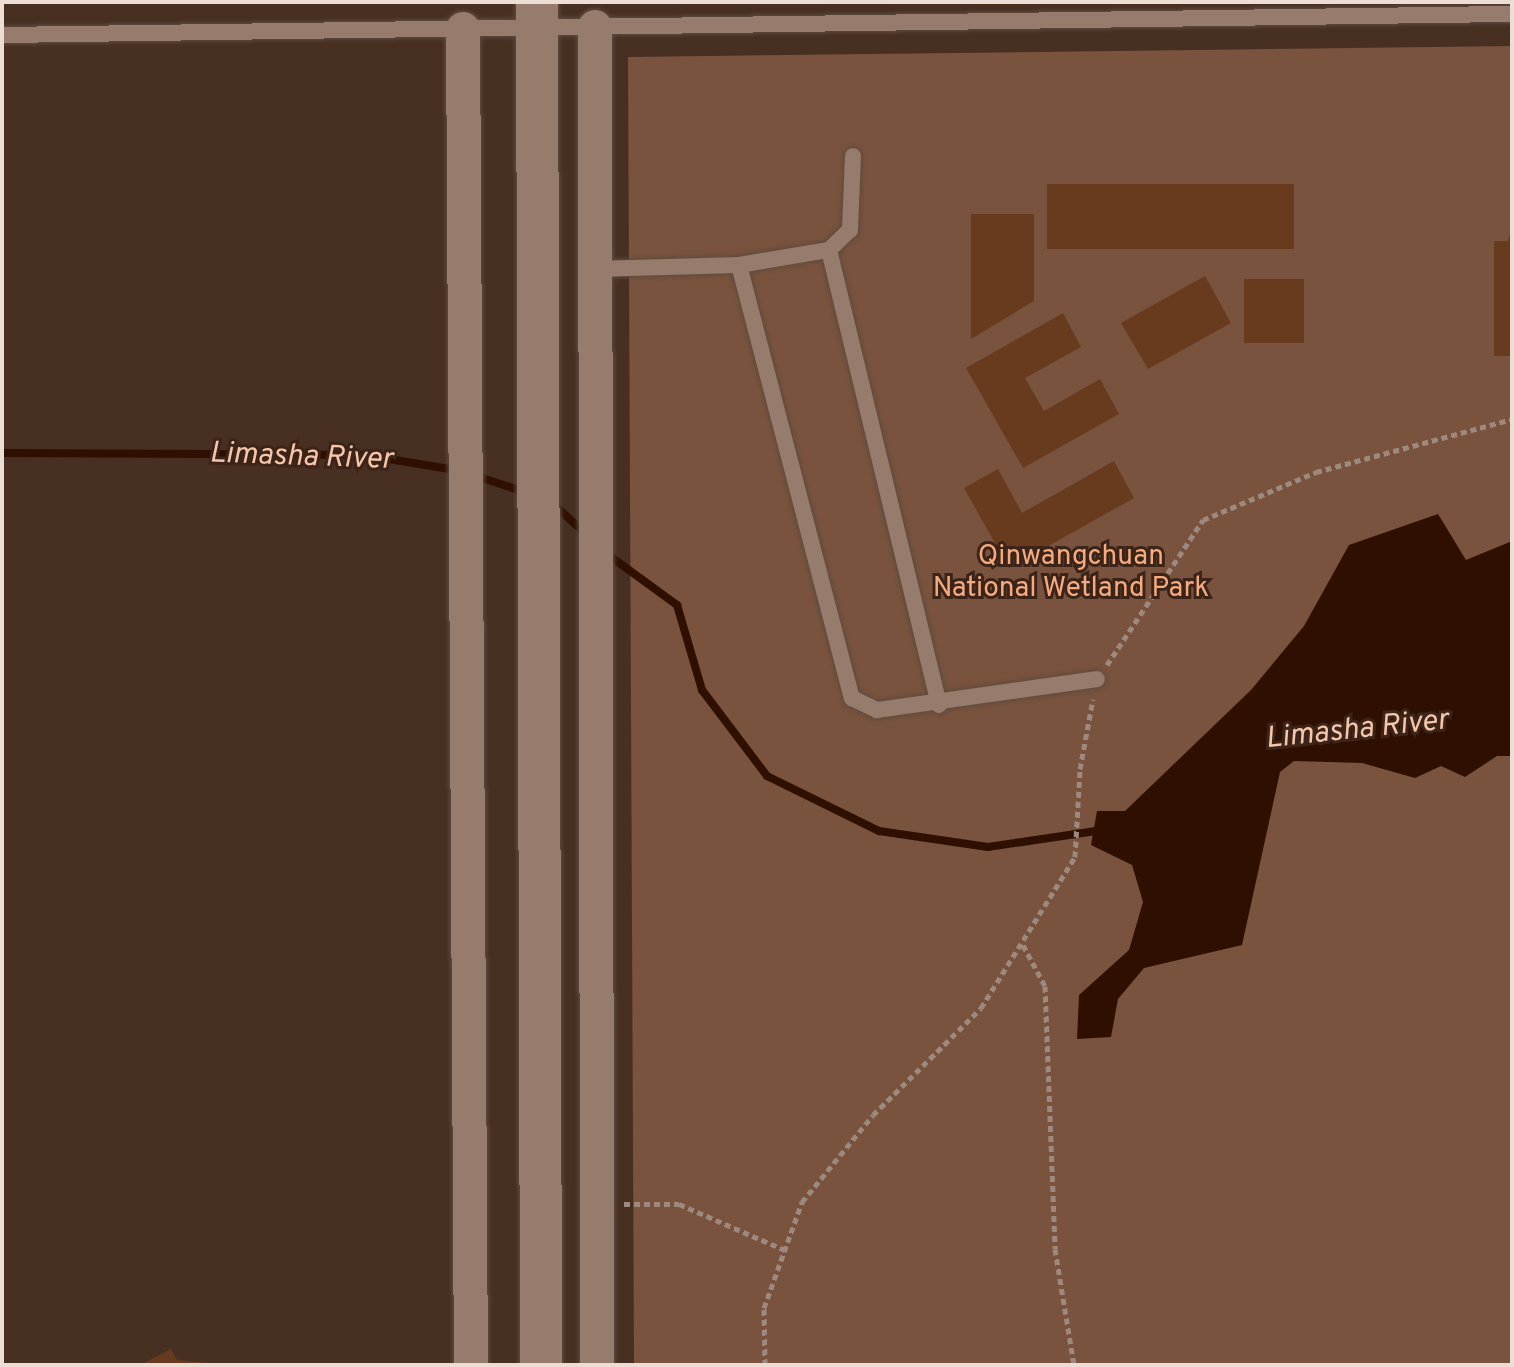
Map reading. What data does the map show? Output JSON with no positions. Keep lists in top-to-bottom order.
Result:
{
  "water": ["Limasha River"],
  "parks": ["Qinwangchuan National Wetland Park"]
}
